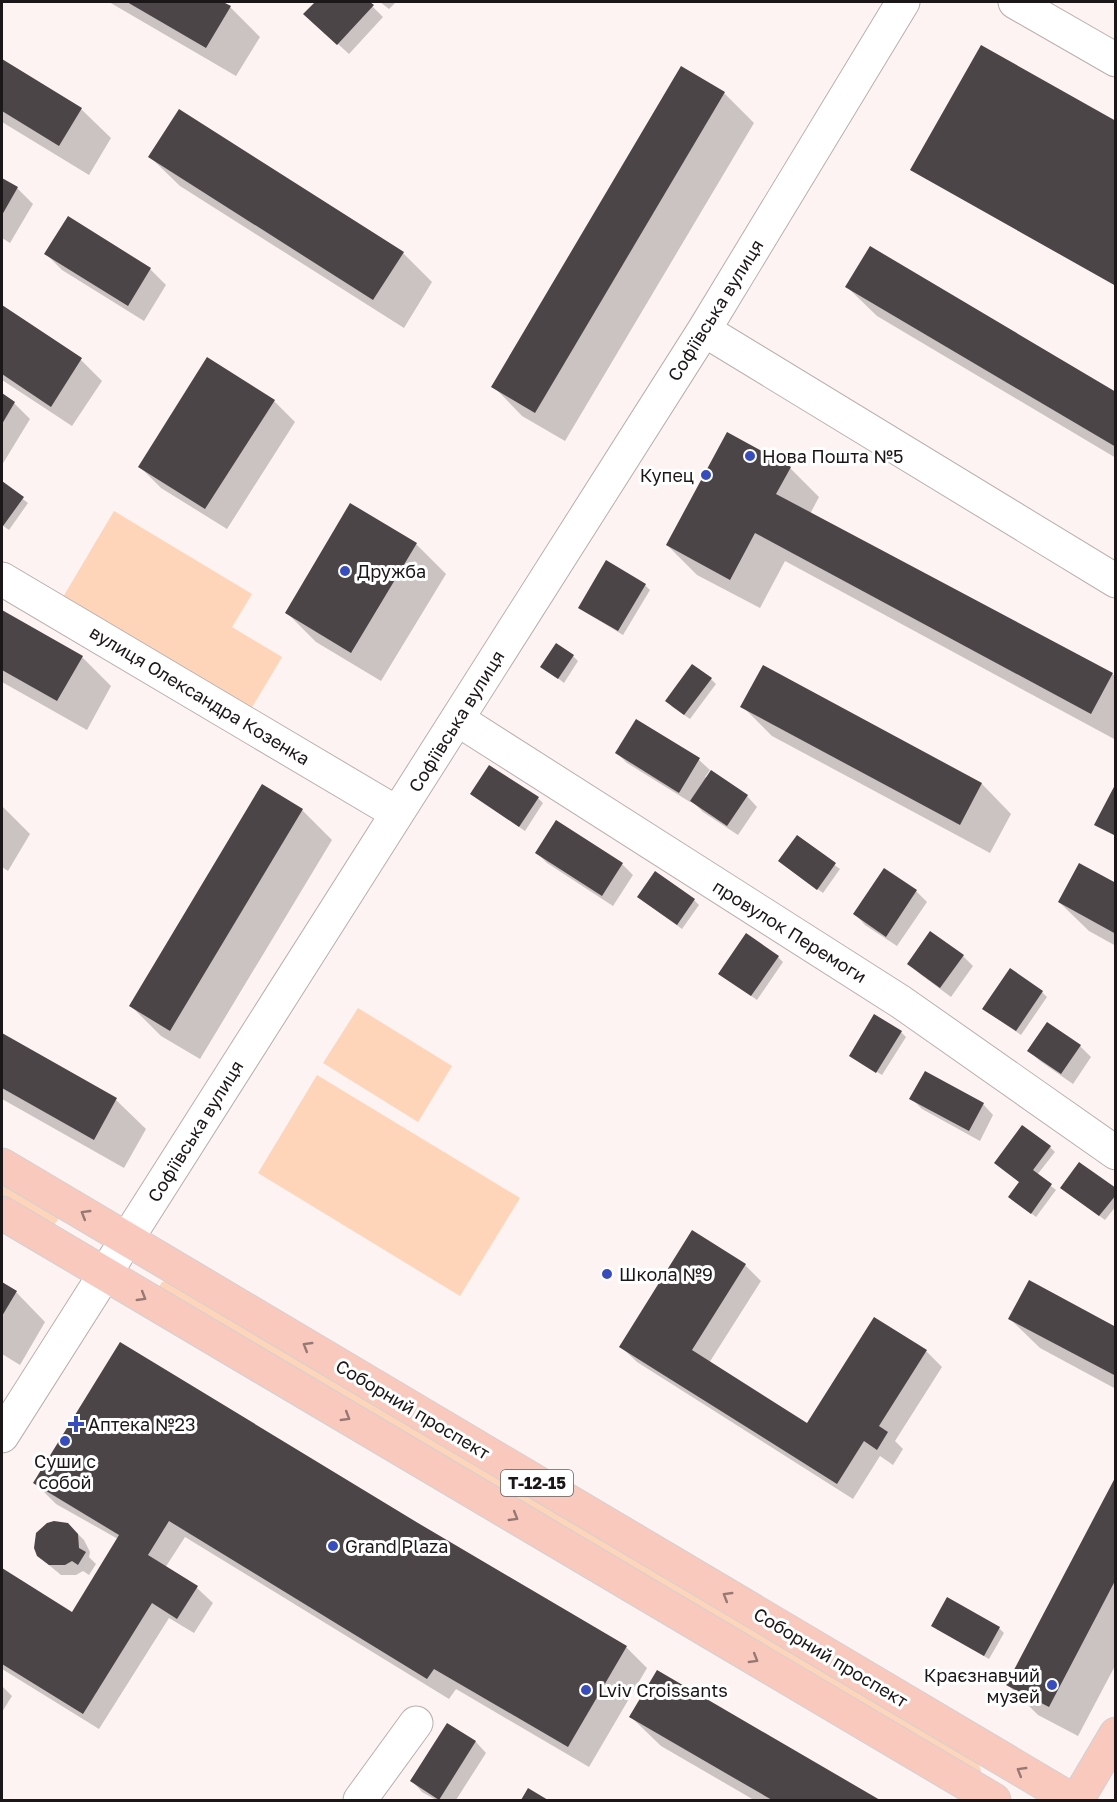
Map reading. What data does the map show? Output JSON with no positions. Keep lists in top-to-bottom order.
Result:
{
  "streets": {
    "main road": ["Соборний проспект", "Т-12-15"],
    "street": ["Софіївська вулиця", "вулиця Олександра Козенка", "провулок Перемоги"]
  },
  "crossings": [
    ["Софіївська вулиця", "вулиця Олександра Козенка"],
    ["Софіївська вулиця", "провулок Перемоги"],
    ["Софіївська вулиця", "Соборний проспект"],
    ["Софіївська вулиця", "Т-12-15"]
  ],
  "places": {
    "other": [
      "Нова Пошта №5",
      "Купец",
      "Дружба",
      "Школа №9",
      "Суши с собой",
      "Grand Plaza",
      "Краєзнавчий музей",
      "Lviv Croissants"
    ],
    "health": ["Аптека №23"]
  }
}
